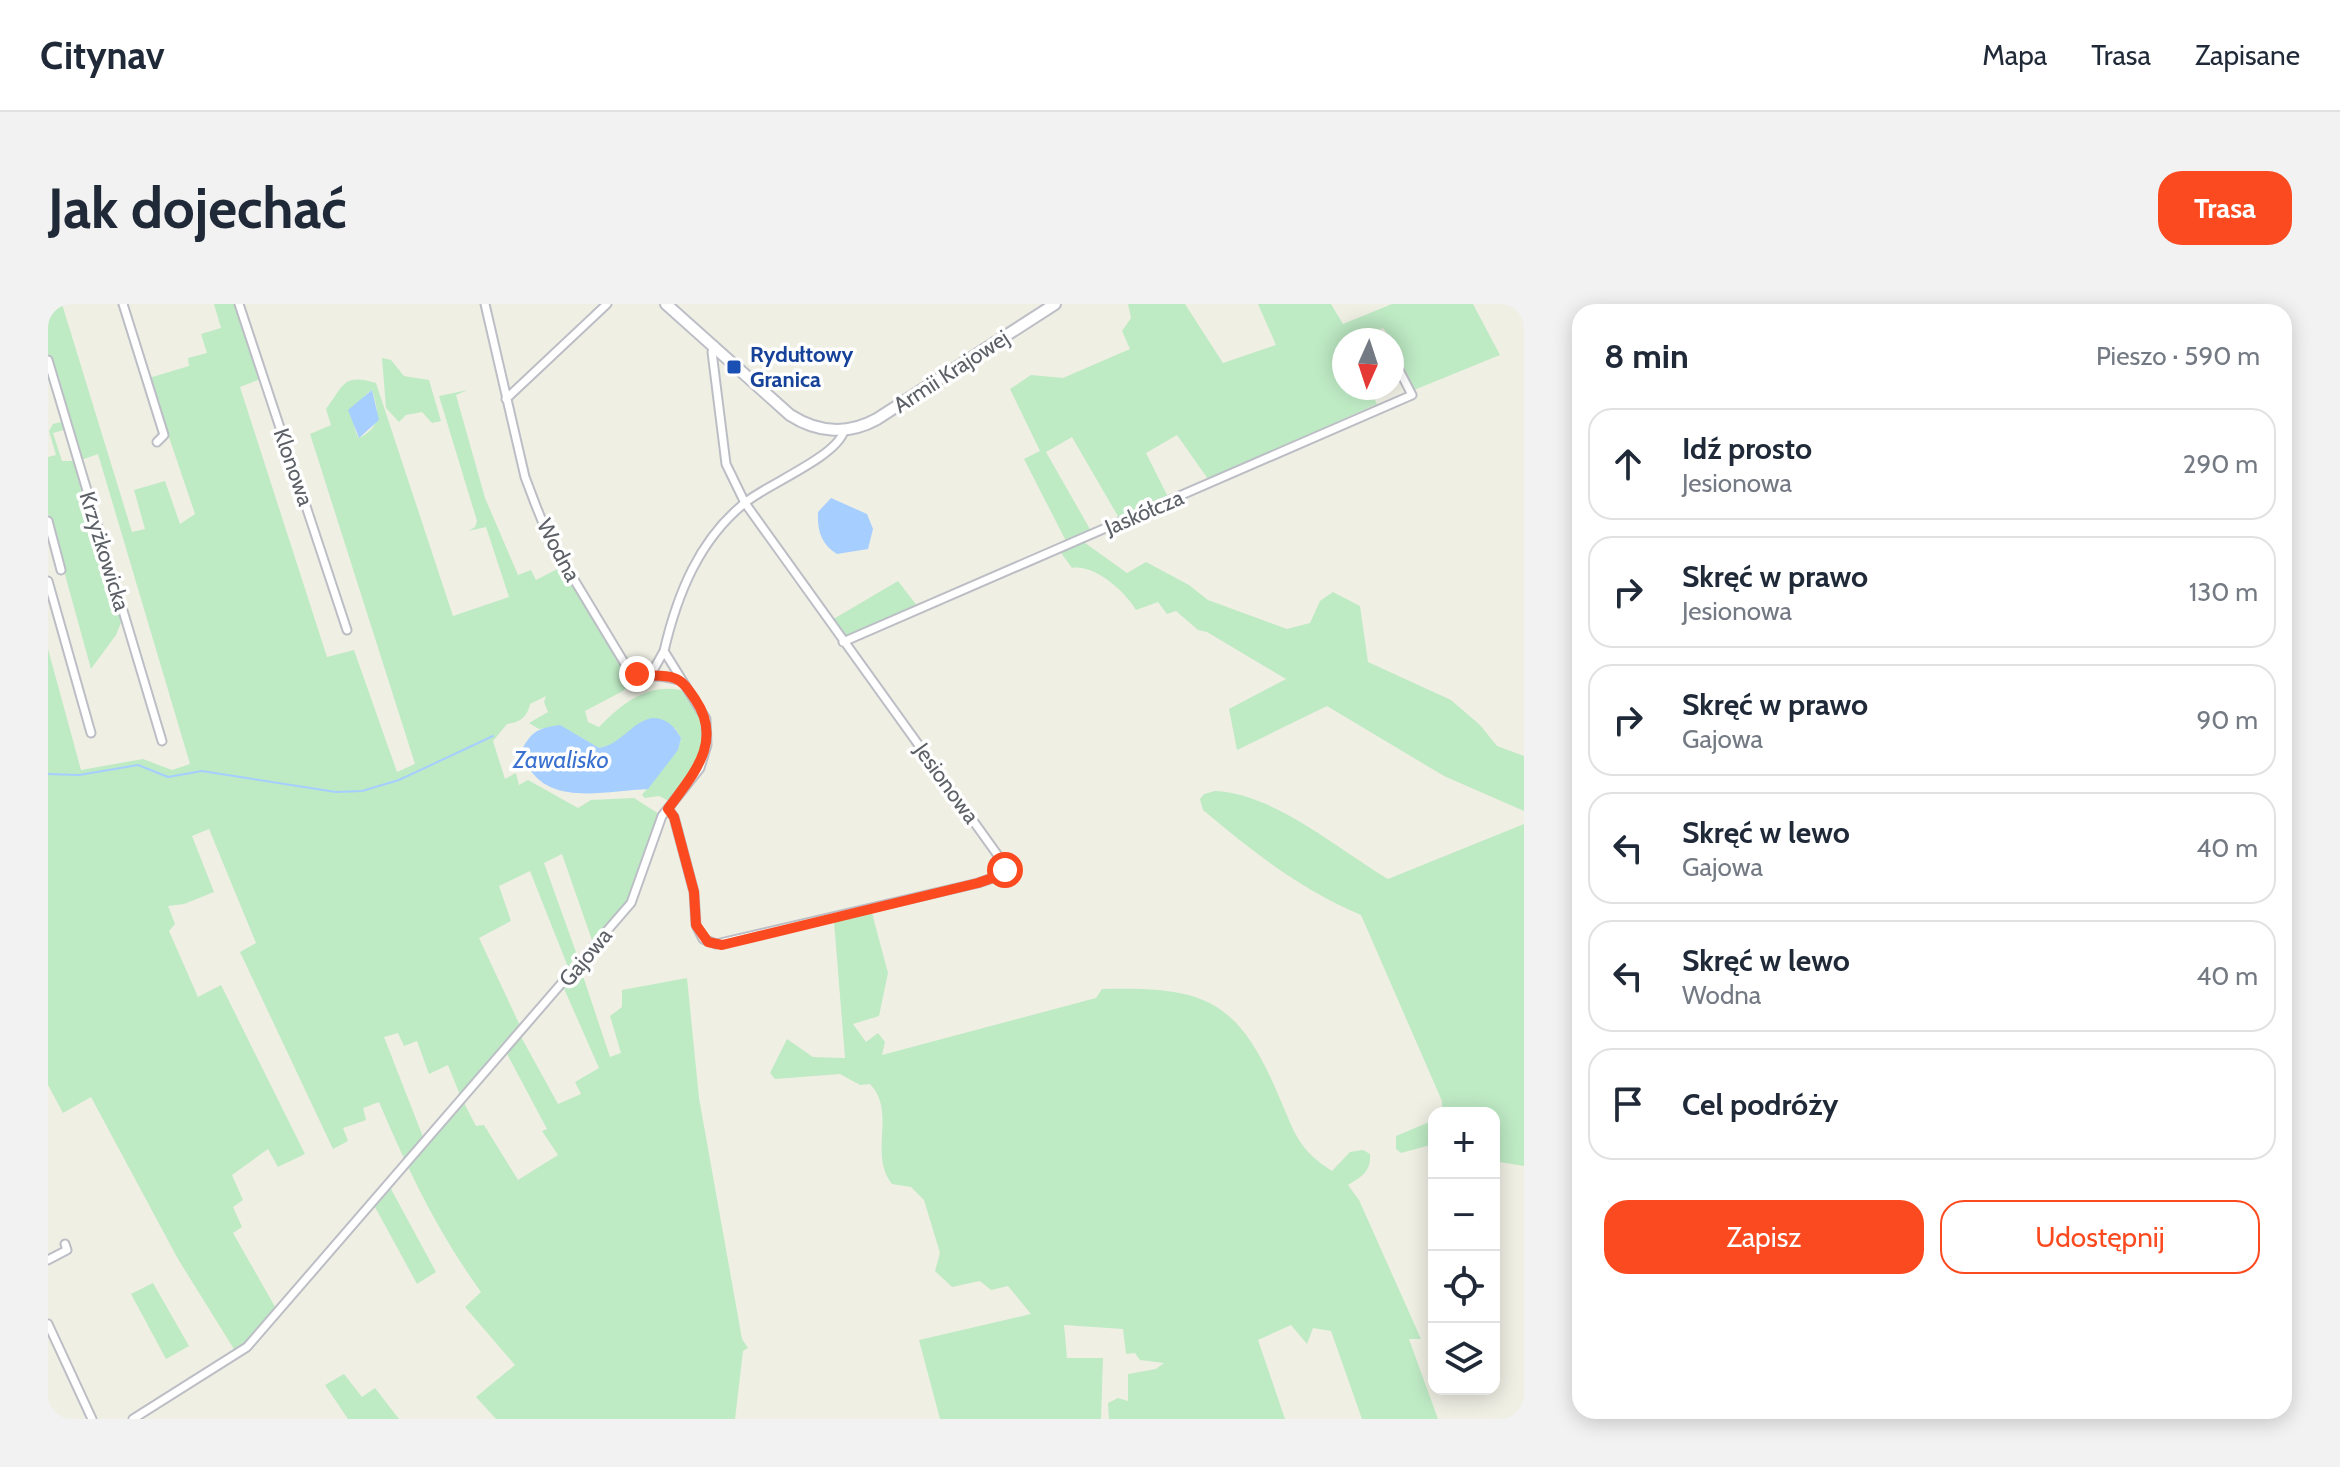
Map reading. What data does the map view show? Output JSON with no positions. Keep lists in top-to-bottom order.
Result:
{
  "streets": {
    "street": [
      "Armii Krajowej",
      "Klonowa",
      "Jaskółcza",
      "Wodna",
      "Krzyżkowicka",
      "Jesionowa",
      "Gajowa"
    ]
  },
  "crossings": [
    ["Jaskółcza", "Jesionowa"],
    ["Wodna", "Gajowa"],
    ["Jesionowa", "Gajowa"]
  ],
  "water": ["Zawalisko"],
  "places": {
    "transit": ["Rydułtowy Granica"]
  },
  "north": "bottom",
  "page": {
    "header": "Citynav",
    "nav": ["Mapa", "Trasa", "Zapisane"],
    "buttons": [
      "Trasa",
      ["Zapisz", "Udostępnij"]
    ],
    "title": "Jak dojechać",
    "heading": ["8 min", "Pieszo · 590 m"],
    "list": [
      ["Idź prosto", "Jesionowa", "290 m"],
      ["Skręć w prawo", "Jesionowa", "130 m"],
      ["Skręć w prawo", "Gajowa", "90 m"],
      ["Skręć w lewo", "Gajowa", "40 m"],
      ["Skręć w lewo", "Wodna", "40 m"],
      "Cel podróży"
    ],
    "map_buttons": ["+", "−"]
  }
}
